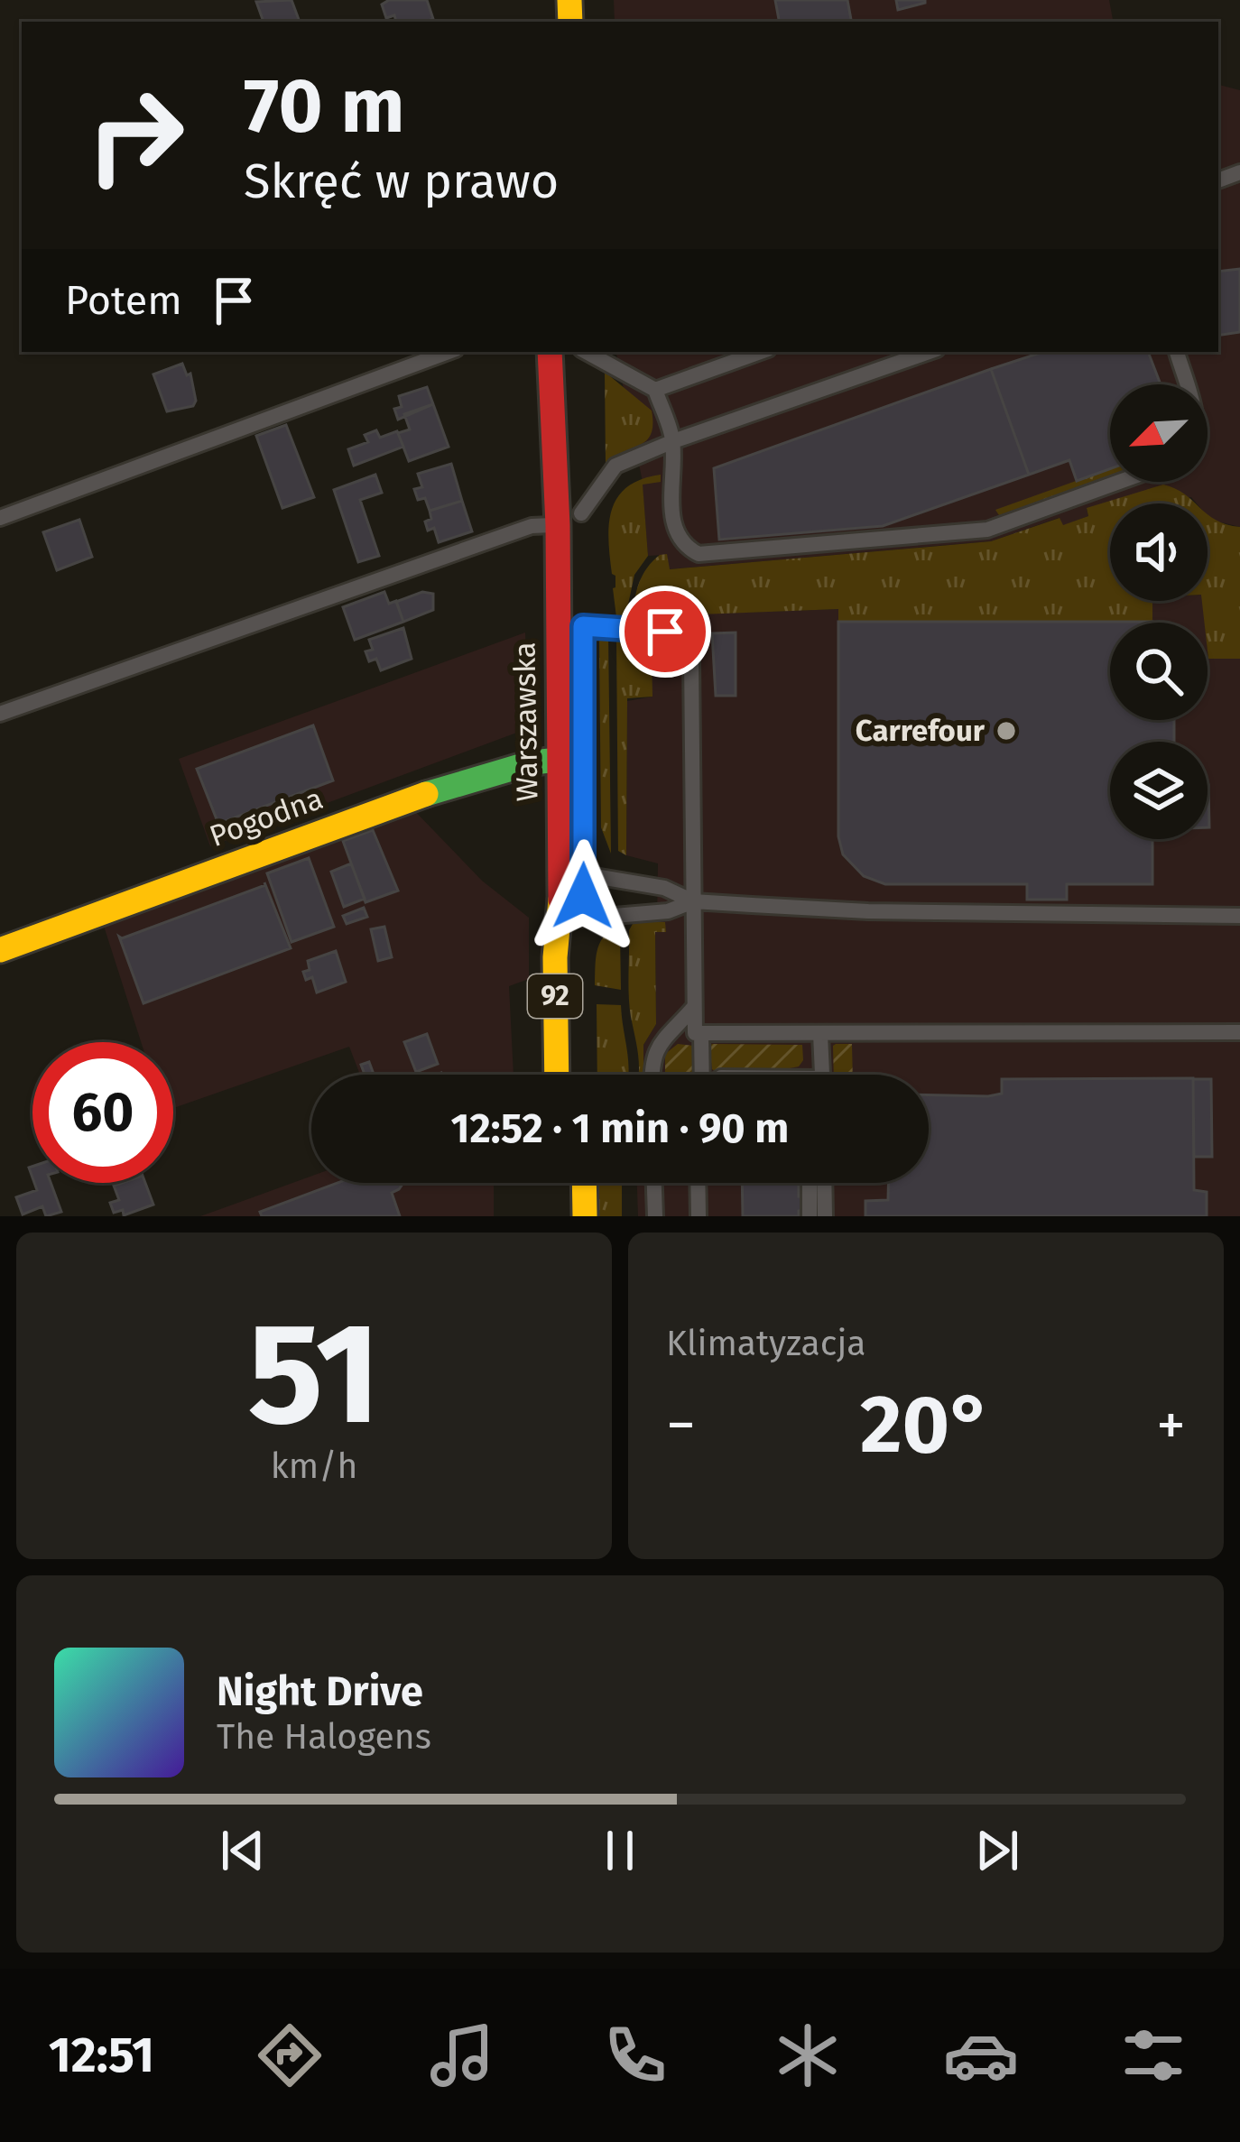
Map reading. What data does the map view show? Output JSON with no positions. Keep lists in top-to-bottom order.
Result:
{
  "streets": {
    "main road": ["Warszawska", "Pogodna", "92"]
  },
  "crossings": [
    ["Warszawska", "Pogodna"]
  ],
  "places": ["Carrefour"],
  "north": "bottom left",
  "page": {
    "turn": ["70 m", "Skręć w prawo"],
    "then": "Potem",
    "limit": "60",
    "trip": "12:52 · 1 min · 90 m",
    "tile": [
      ["51", "km/h"],
      "Klimatyzacja"
    ],
    "heat": ["−", "20°", "+"],
    "song": ["Night Drive", "The Halogens"],
    "tabs": "12:51"
  }
}
